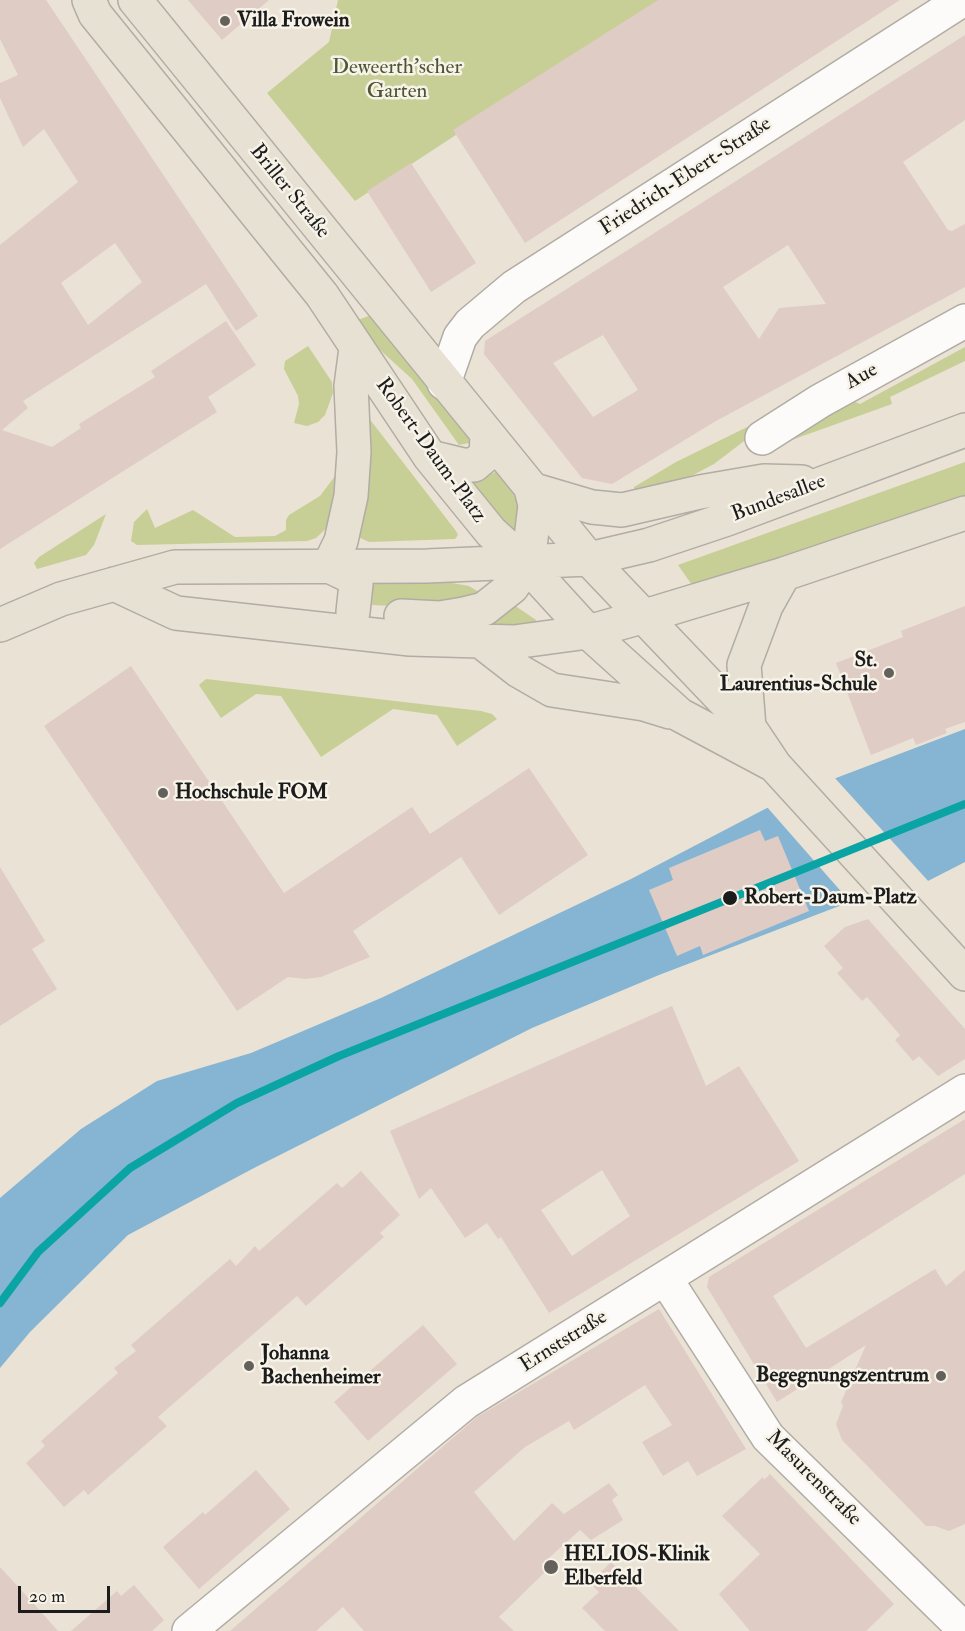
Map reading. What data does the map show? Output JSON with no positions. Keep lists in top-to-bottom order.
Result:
{
  "streets": {
    "main road": ["Briller Straße", "Robert-Daum-Platz", "Bundesallee"],
    "street": [
      "Friedrich-Ebert-Straße",
      "Aue",
      "Ernststraße",
      "Masurenstraße"
    ]
  },
  "crossings": [
    ["Friedrich-Ebert-Straße", "Briller Straße"],
    ["Briller Straße", "Robert-Daum-Platz"],
    ["Robert-Daum-Platz", "Bundesallee"],
    ["Ernststraße", "Masurenstraße"]
  ],
  "parks": ["Deweerth’scher Garten"],
  "places": [
    "Villa Frowein",
    "St. Laurentius-Schule",
    "Hochschule FOM",
    "Robert-Daum-Platz",
    "Johanna Bachenheimer",
    "Begegnungszentrum",
    "HELIOS-Klinik Elberfeld"
  ],
  "scale_bar": "20 m"
}
